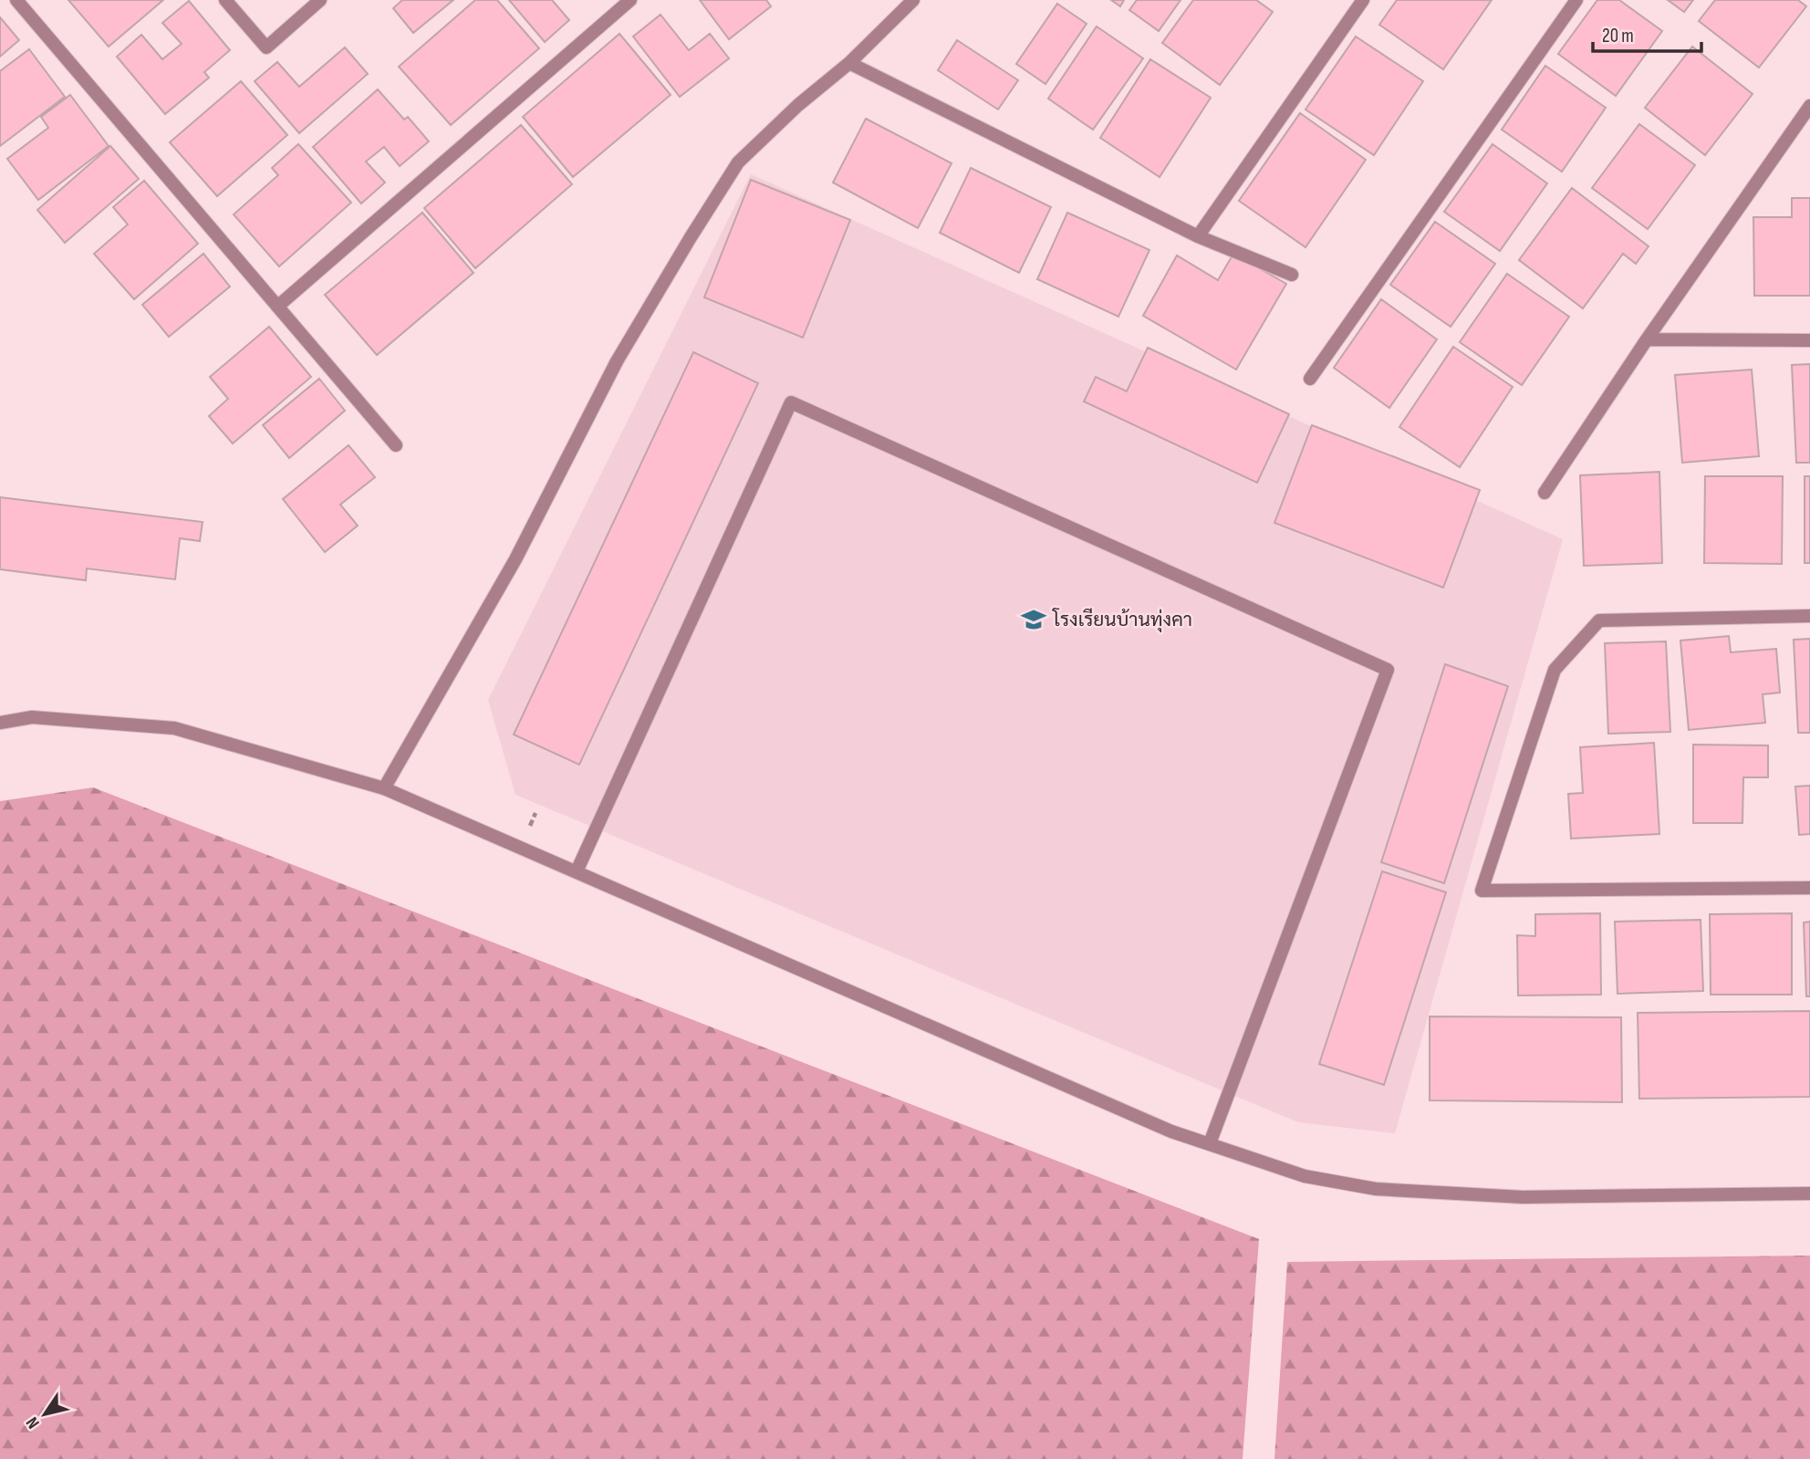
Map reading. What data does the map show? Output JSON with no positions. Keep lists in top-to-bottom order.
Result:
{
  "places": {
    "school or university": ["โรงเรียนบ้านทุ่งคา"]
  },
  "scale_bar": "20 m",
  "north": "bottom left"
}
